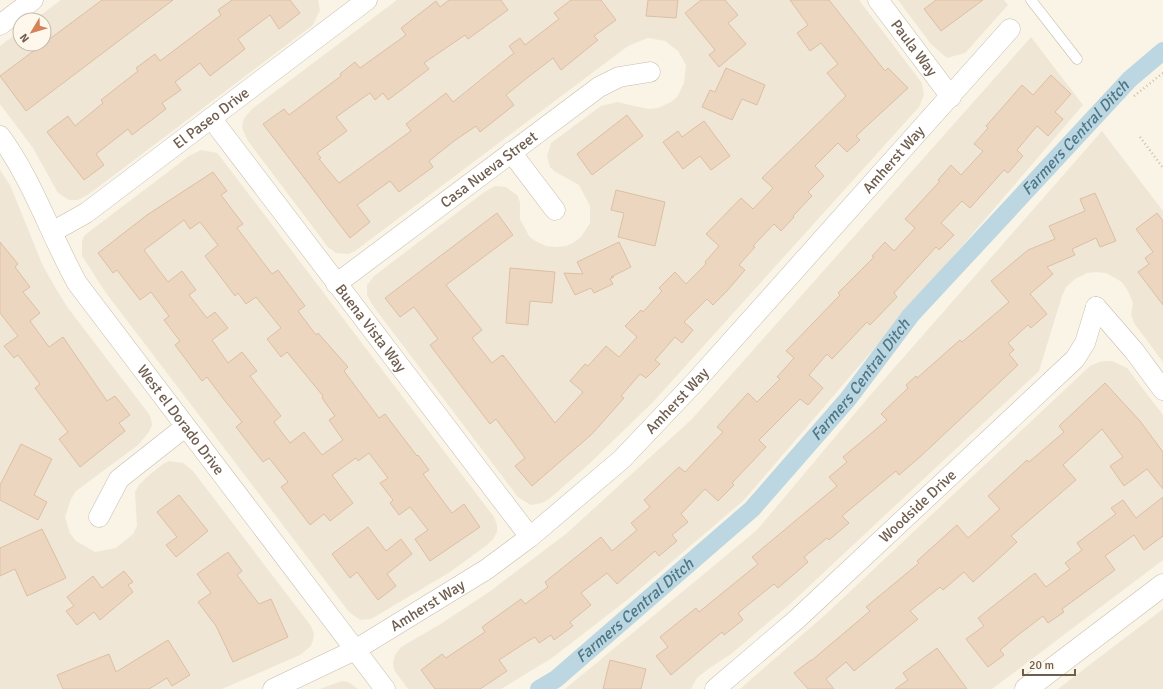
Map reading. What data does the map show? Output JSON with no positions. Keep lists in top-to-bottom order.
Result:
{
  "streets": {
    "street": [
      "Paula Way",
      "El Paseo Drive",
      "Amherst Way",
      "Casa Nueva Street",
      "Buena Vista Way",
      "West el Dorado Drive",
      "Woodside Drive"
    ]
  },
  "crossings": [
    ["Paula Way", "Amherst Way"],
    ["El Paseo Drive", "Buena Vista Way"],
    ["El Paseo Drive", "West el Dorado Drive"],
    ["Amherst Way", "Buena Vista Way"],
    ["Amherst Way", "West el Dorado Drive"],
    ["Casa Nueva Street", "Buena Vista Way"]
  ],
  "water": ["Farmers Central Ditch"],
  "scale_bar": "20 m",
  "north": "bottom left"
}
